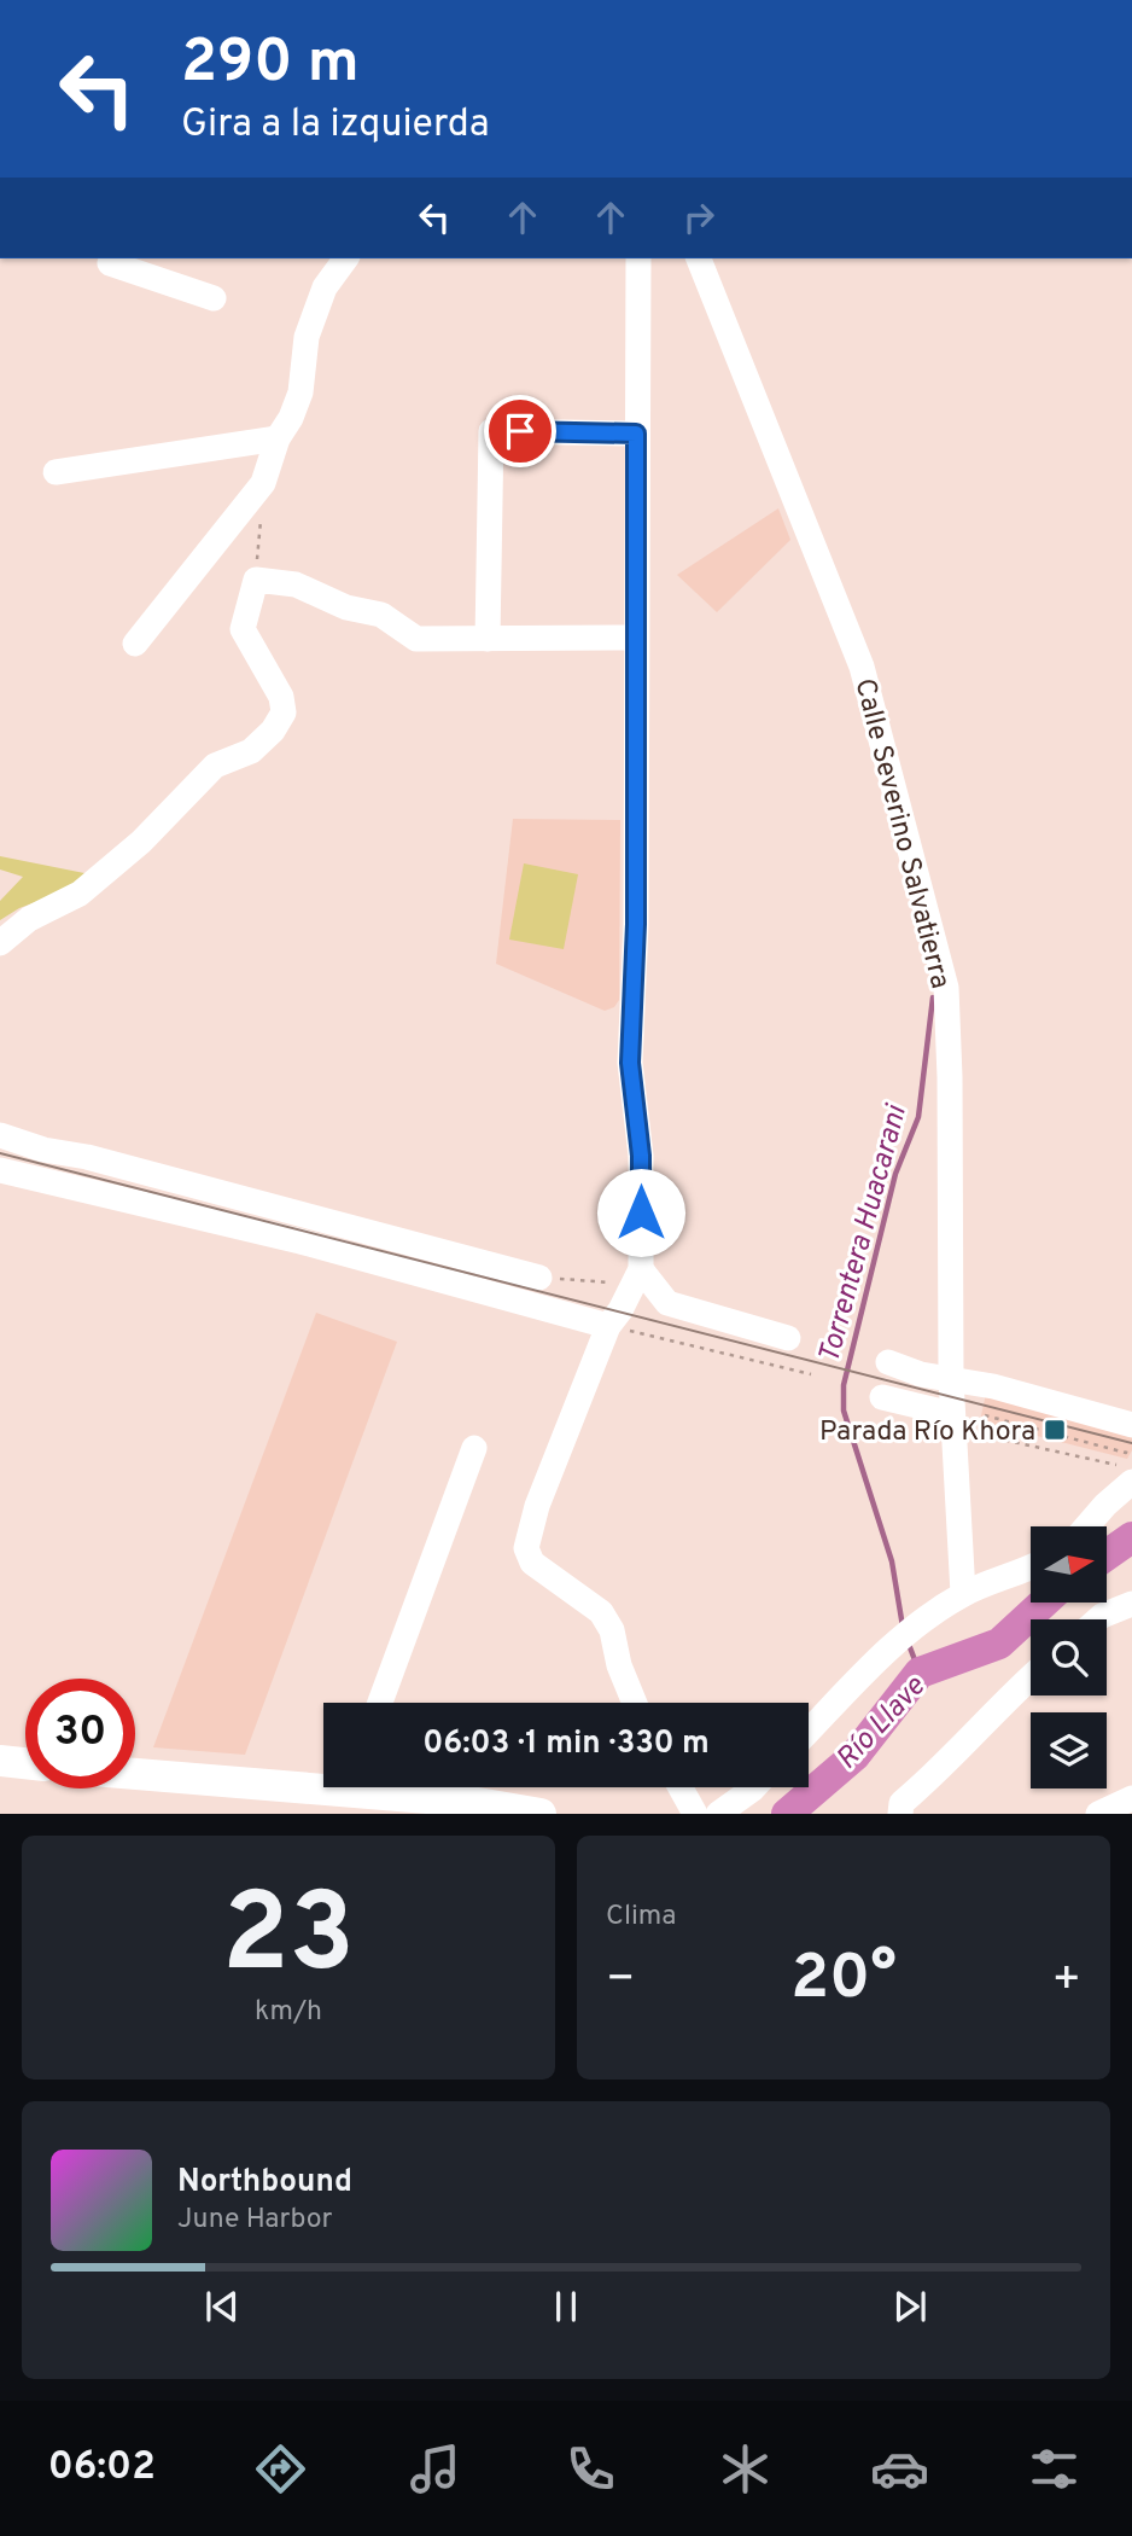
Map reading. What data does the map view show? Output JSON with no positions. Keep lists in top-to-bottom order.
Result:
{
  "streets": {
    "street": ["Calle Severino Salvatierra"]
  },
  "water": ["Torrentera Huacarani", "Río Llave"],
  "places": {
    "transit": ["Parada Río Khora"]
  },
  "north": "right",
  "page": {
    "turn": ["290 m", "Gira a la izquierda"],
    "limit": "30",
    "trip": "06:03 · 1 min · 330 m",
    "tile": [
      ["23", "km/h"],
      "Clima"
    ],
    "heat": ["−", "20°", "+"],
    "song": ["Northbound", "June Harbor"],
    "tabs": "06:02"
  }
}
